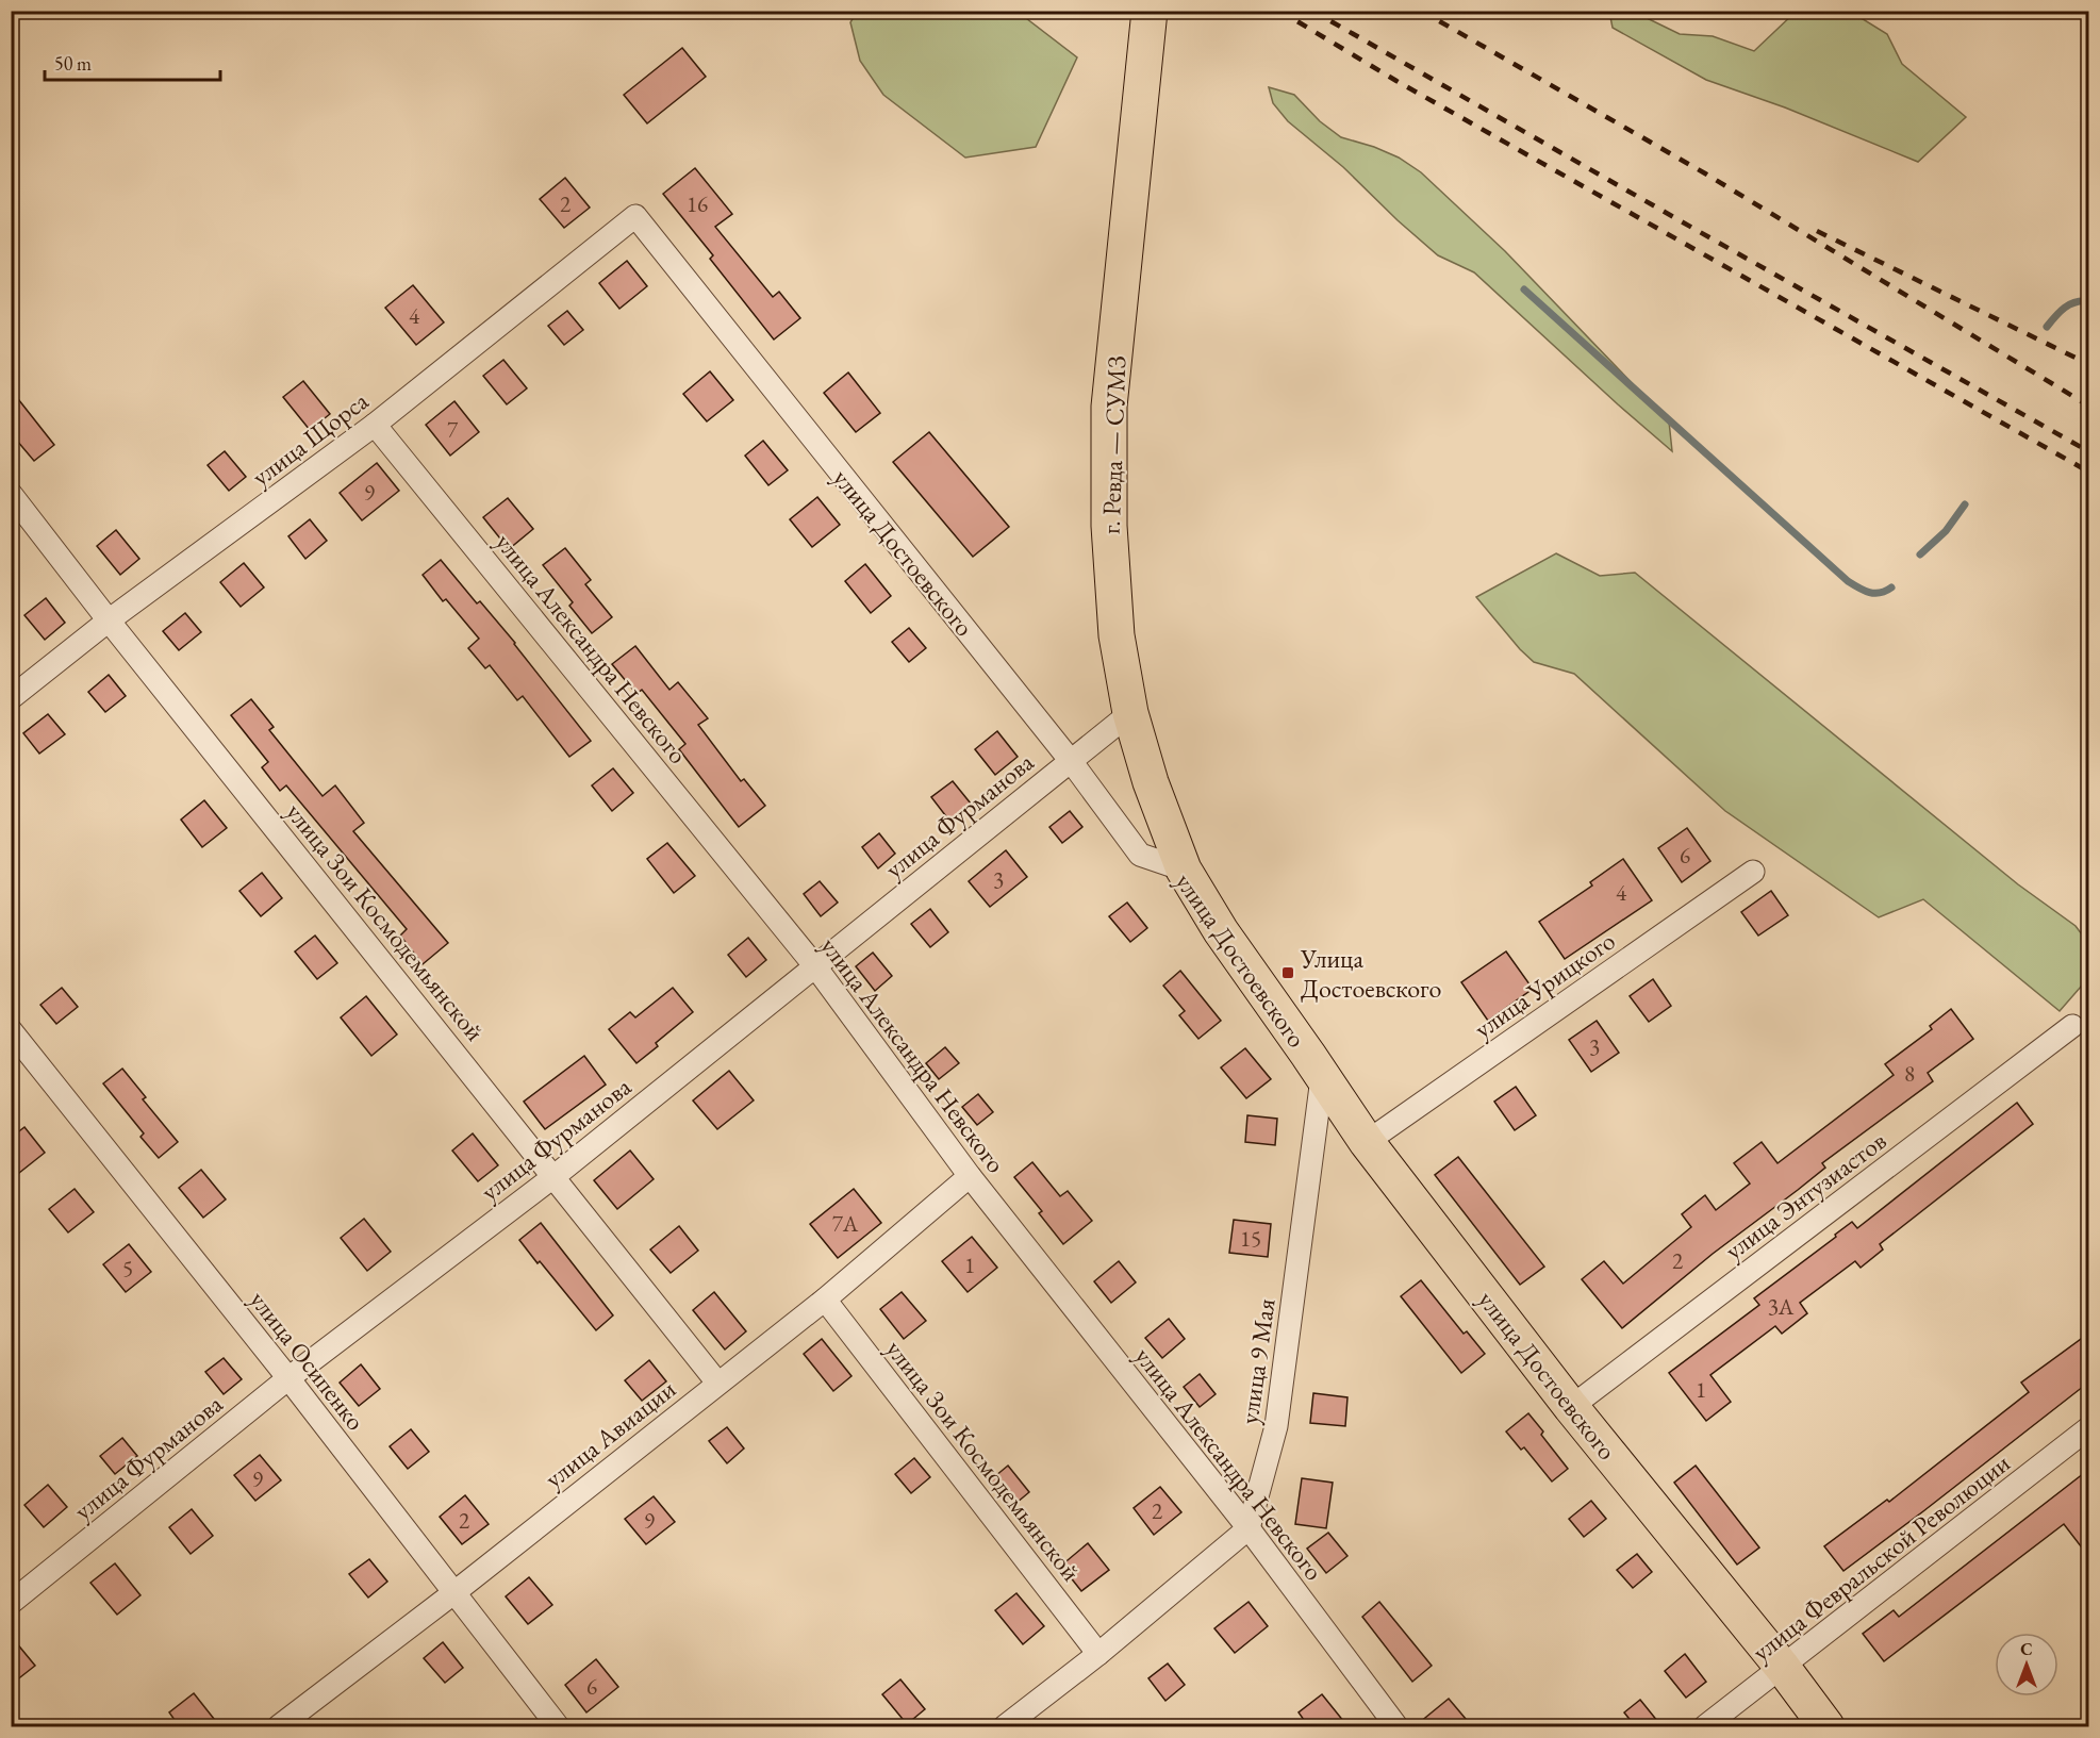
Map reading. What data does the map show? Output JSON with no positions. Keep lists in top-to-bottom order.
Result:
{
  "streets": {
    "main road": ["г. Ревда — СУМЗ", "улица Достоевского"],
    "street": [
      "улица Щорса",
      "улица Александра Невского",
      "улица Фурманова",
      "улица Зои Космодемьянской",
      "улица Урицкого",
      "улица Энтузиастов",
      "улица Осипенко",
      "улица 9 Мая",
      "улица Авиации",
      "улица Февральской Революции"
    ]
  },
  "crossings": [
    ["улица Щорса", "улица Достоевского"],
    ["улица Щорса", "улица Александра Невского"],
    ["улица Щорса", "улица Зои Космодемьянской"],
    ["г. Ревда — СУМЗ", "улица Достоевского"],
    ["г. Ревда — СУМЗ", "улица Фурманова"],
    ["улица Достоевского", "улица Фурманова"],
    ["улица Достоевского", "улица Урицкого"],
    ["улица Достоевского", "улица Энтузиастов"],
    ["улица Достоевского", "улица 9 Мая"],
    ["улица Достоевского", "улица Февральской Революции"],
    ["улица Александра Невского", "улица Фурманова"],
    ["улица Александра Невского", "улица 9 Мая"],
    ["улица Александра Невского", "улица Авиации"],
    ["улица Фурманова", "улица Зои Космодемьянской"],
    ["улица Фурманова", "улица Осипенко"],
    ["улица Зои Космодемьянской", "улица Авиации"],
    ["улица Осипенко", "улица Авиации"]
  ],
  "places": {
    "transit": ["Улица Достоевского"]
  },
  "house_numbers": [
    "2",
    "16",
    "4",
    "7",
    "9",
    "6",
    "3",
    "4",
    "3",
    "8",
    "7А",
    "15",
    "2",
    "1",
    "5",
    "3А",
    "1",
    "9",
    "2",
    "2",
    "9",
    "6"
  ],
  "scale_bar": "50 m",
  "north": "top"
}
